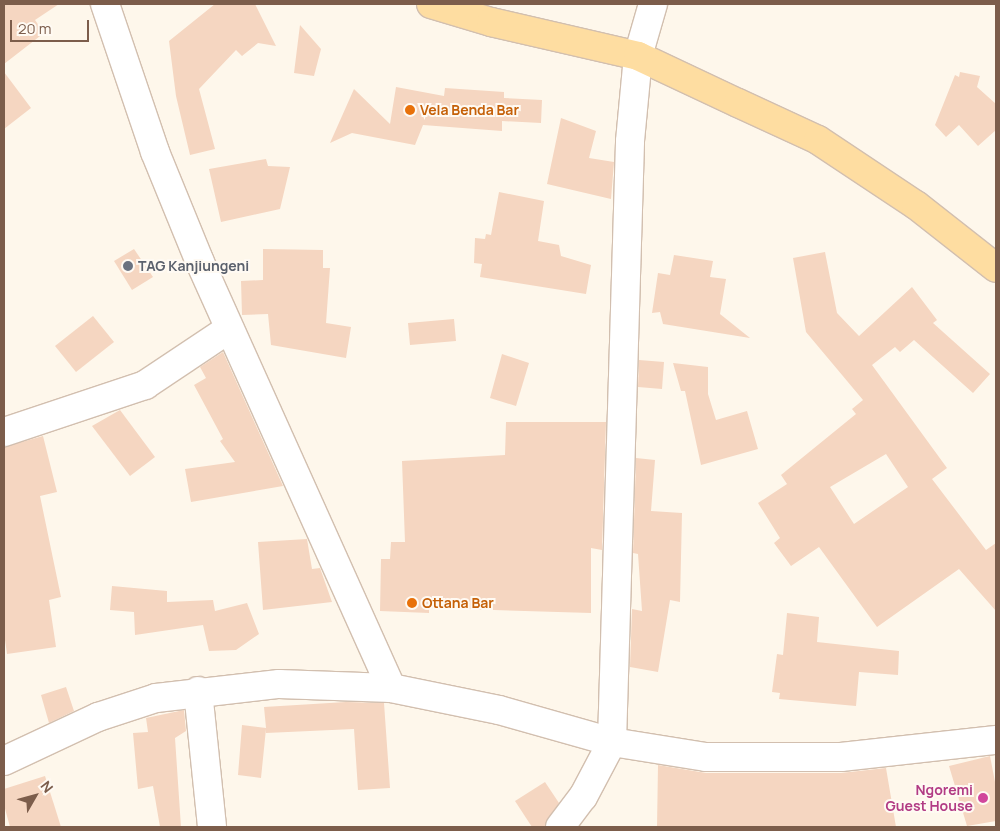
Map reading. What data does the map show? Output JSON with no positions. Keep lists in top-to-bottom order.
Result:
{
  "places": [
    "Vela Benda Bar",
    "TAG Kanjiungeni",
    "Ottana Bar",
    "Ngoremi Guest House"
  ],
  "scale_bar": "20 m",
  "north": "top right"
}
